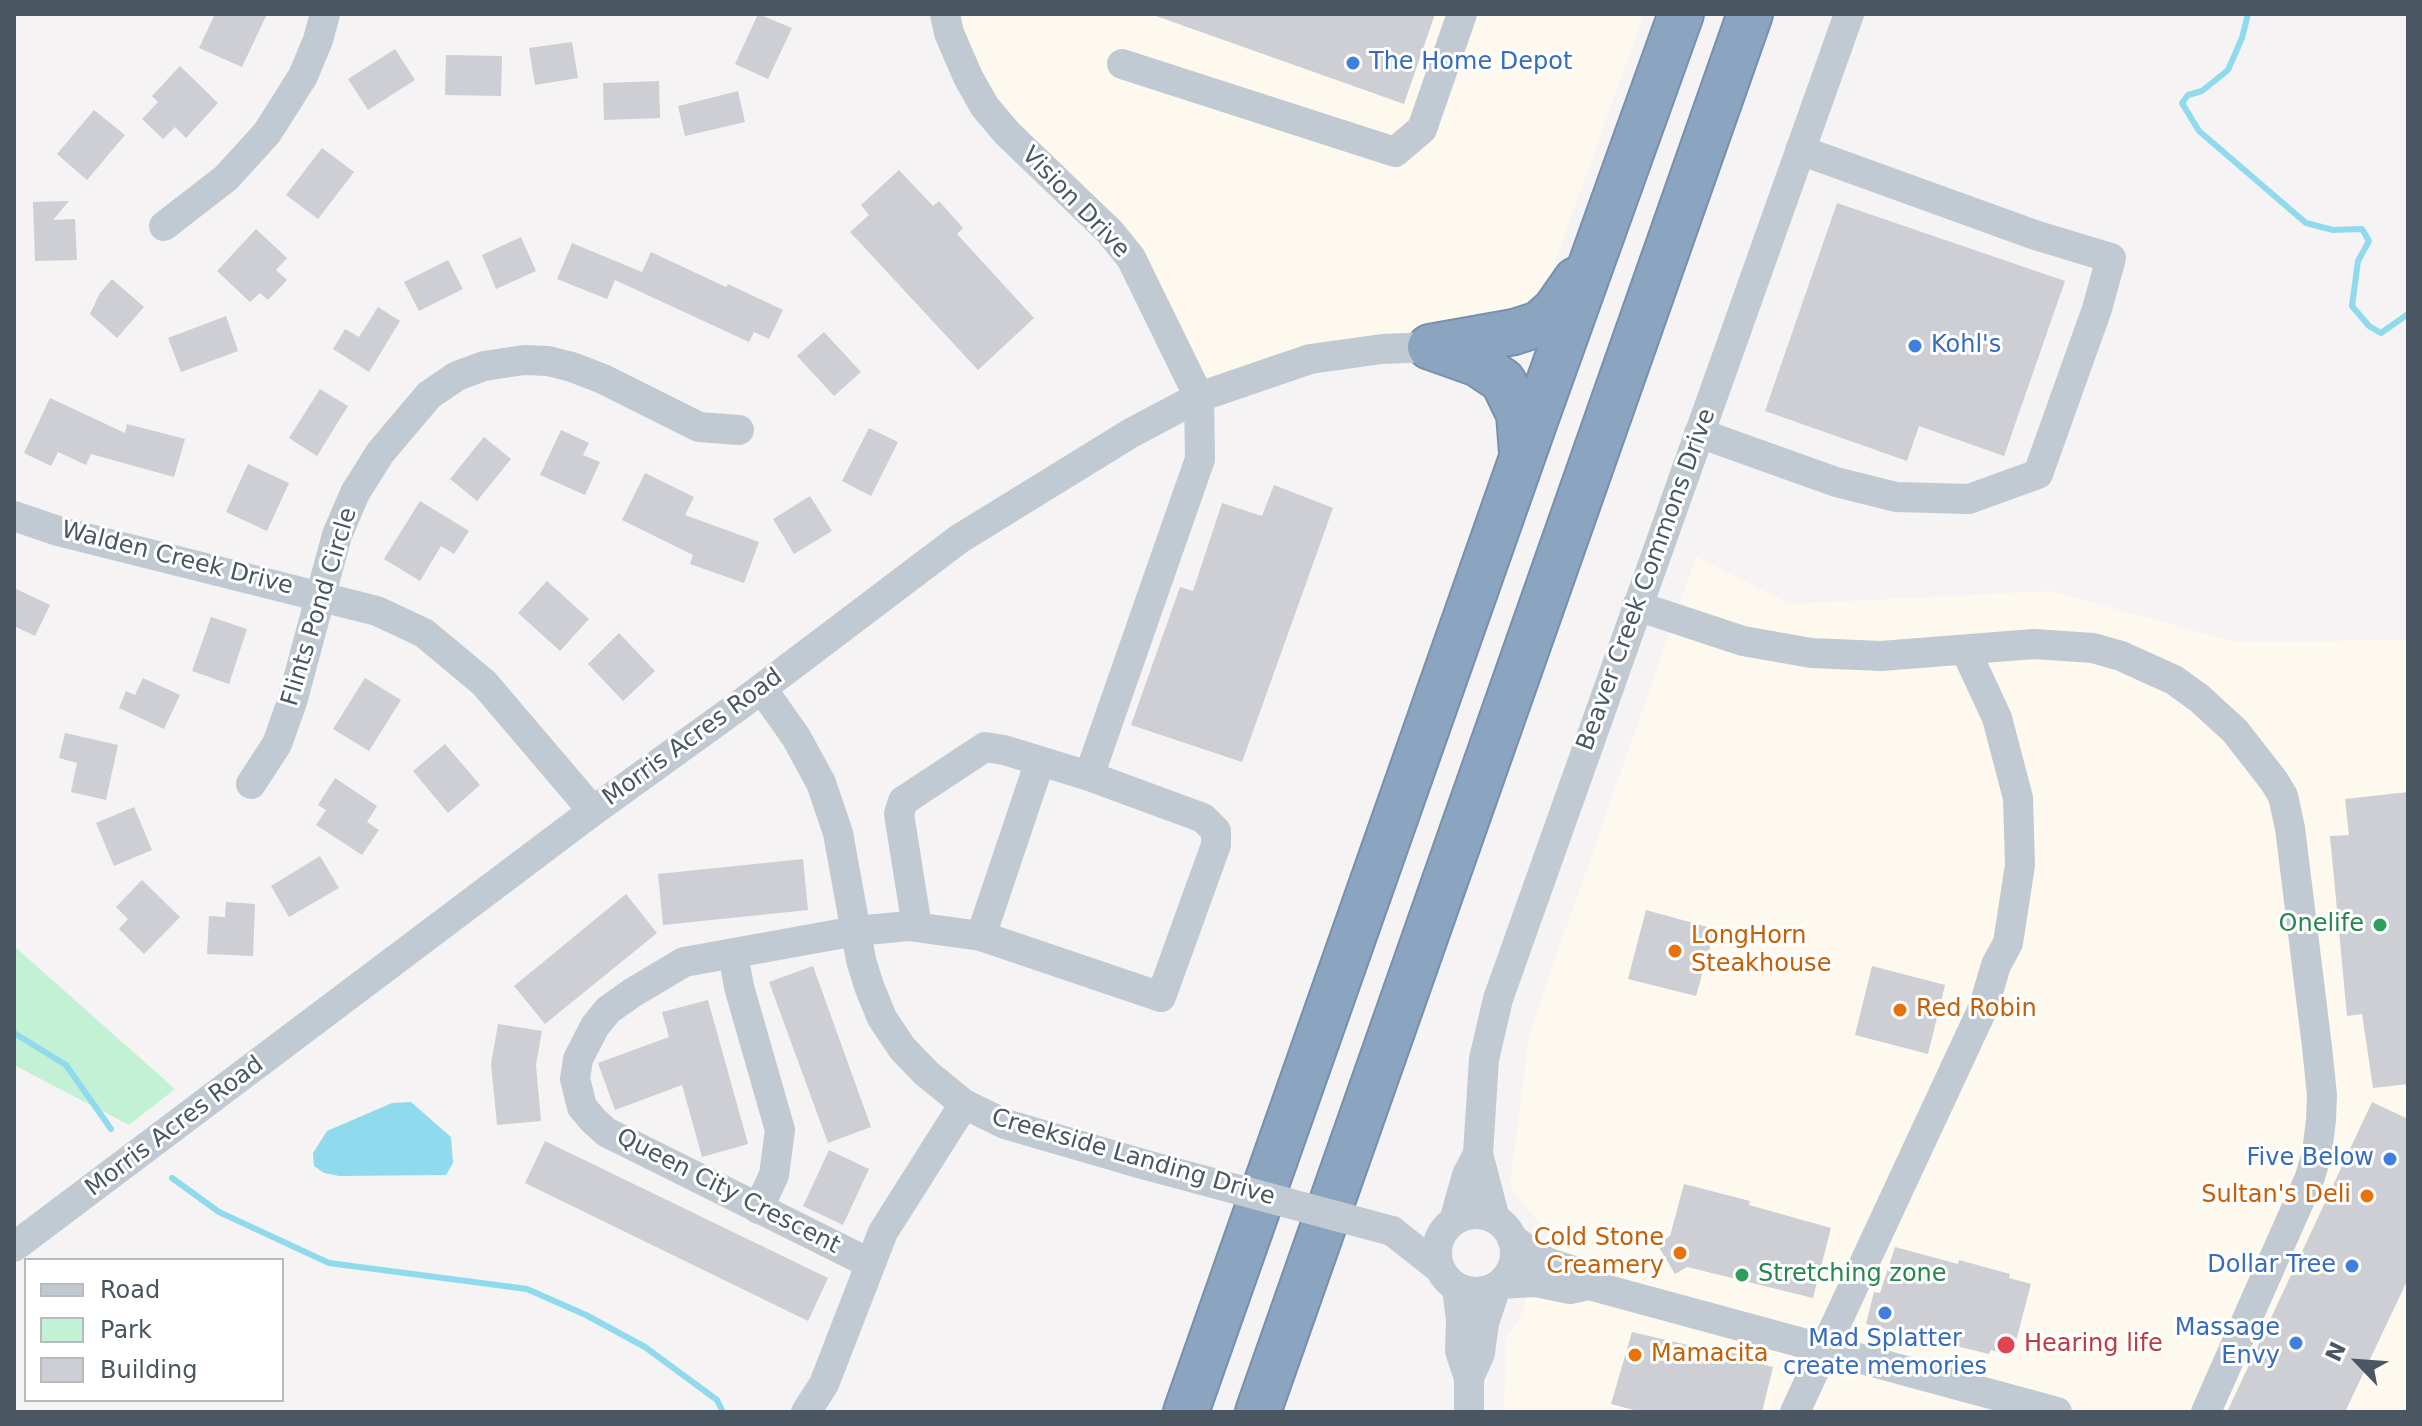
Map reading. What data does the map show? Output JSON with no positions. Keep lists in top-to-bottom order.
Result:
{
  "streets": {
    "street": [
      "Vision Drive",
      "Walden Creek Drive",
      "Beaver Creek Commons Drive",
      "Flints Pond Circle",
      "Morris Acres Road",
      "Creekside Landing Drive",
      "Queen City Crescent"
    ]
  },
  "crossings": [
    ["Vision Drive", "Morris Acres Road"],
    ["Walden Creek Drive", "Flints Pond Circle"],
    ["Walden Creek Drive", "Morris Acres Road"],
    ["Beaver Creek Commons Drive", "Creekside Landing Drive"],
    ["Morris Acres Road", "Creekside Landing Drive"],
    ["Creekside Landing Drive", "Queen City Crescent"]
  ],
  "places": [
    "The Home Depot",
    "Kohl's",
    "Onelife",
    "LongHorn Steakhouse",
    "Red Robin",
    "Five Below",
    "Sultan's Deli",
    "Cold Stone Creamery",
    "Dollar Tree",
    "Stretching zone",
    "Mad Splatter create memories",
    "Massage Envy",
    "Hearing life",
    "Mamacita"
  ],
  "legend": ["Road", "Park", "Building"],
  "north": "top left"
}
